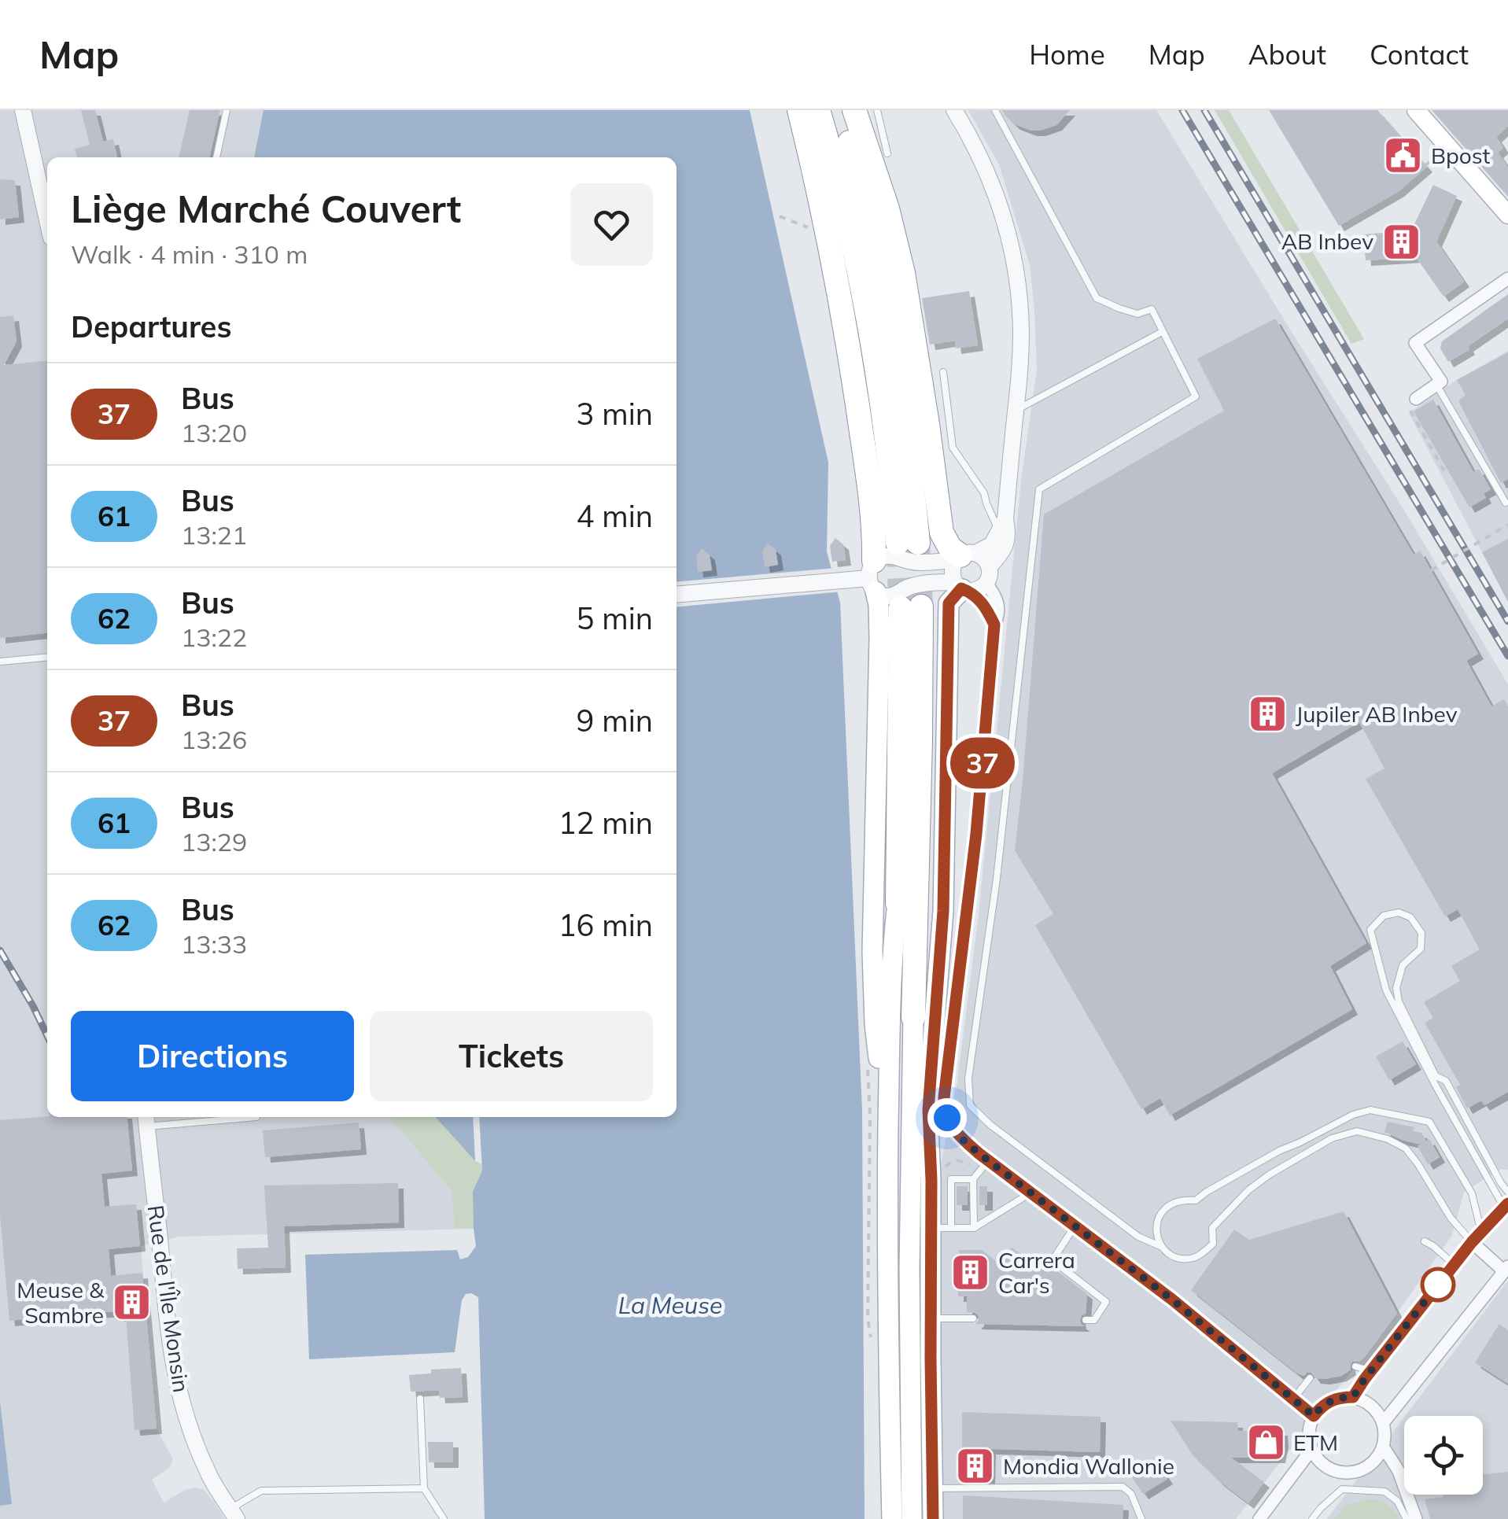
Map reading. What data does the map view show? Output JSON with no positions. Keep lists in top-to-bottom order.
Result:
{
  "streets": {
    "street": ["Rue de l'Île Monsin"]
  },
  "water": ["La Meuse"],
  "places": {
    "public building": ["Bpost"],
    "building": [
      "AB Inbev",
      "Jupiler AB Inbev",
      "Carrera Car's",
      "Meuse & Sambre",
      "Mondia Wallonie"
    ],
    "shop": ["ETM"]
  },
  "lines": ["bus line 37"],
  "page": {
    "header": "Map",
    "nav": [
      "Home",
      "Map",
      "About",
      "Contact"
    ],
    "on_map": "37",
    "heading": [
      ["Liège Marché Couvert", "Walk · 4 min · 310 m"],
      "Departures"
    ],
    "list": [
      {
        "mark": "37",
        "name": "Bus",
        "note": "13:20",
        "value": "3 min"
      },
      {
        "mark": "61",
        "name": "Bus",
        "note": "13:21",
        "value": "4 min"
      },
      {
        "mark": "62",
        "name": "Bus",
        "note": "13:22",
        "value": "5 min"
      },
      {
        "mark": "37",
        "name": "Bus",
        "note": "13:26",
        "value": "9 min"
      },
      {
        "mark": "61",
        "name": "Bus",
        "note": "13:29",
        "value": "12 min"
      },
      {
        "mark": "62",
        "name": "Bus",
        "note": "13:33",
        "value": "16 min"
      }
    ],
    "buttons": ["Directions", "Tickets"]
  }
}
